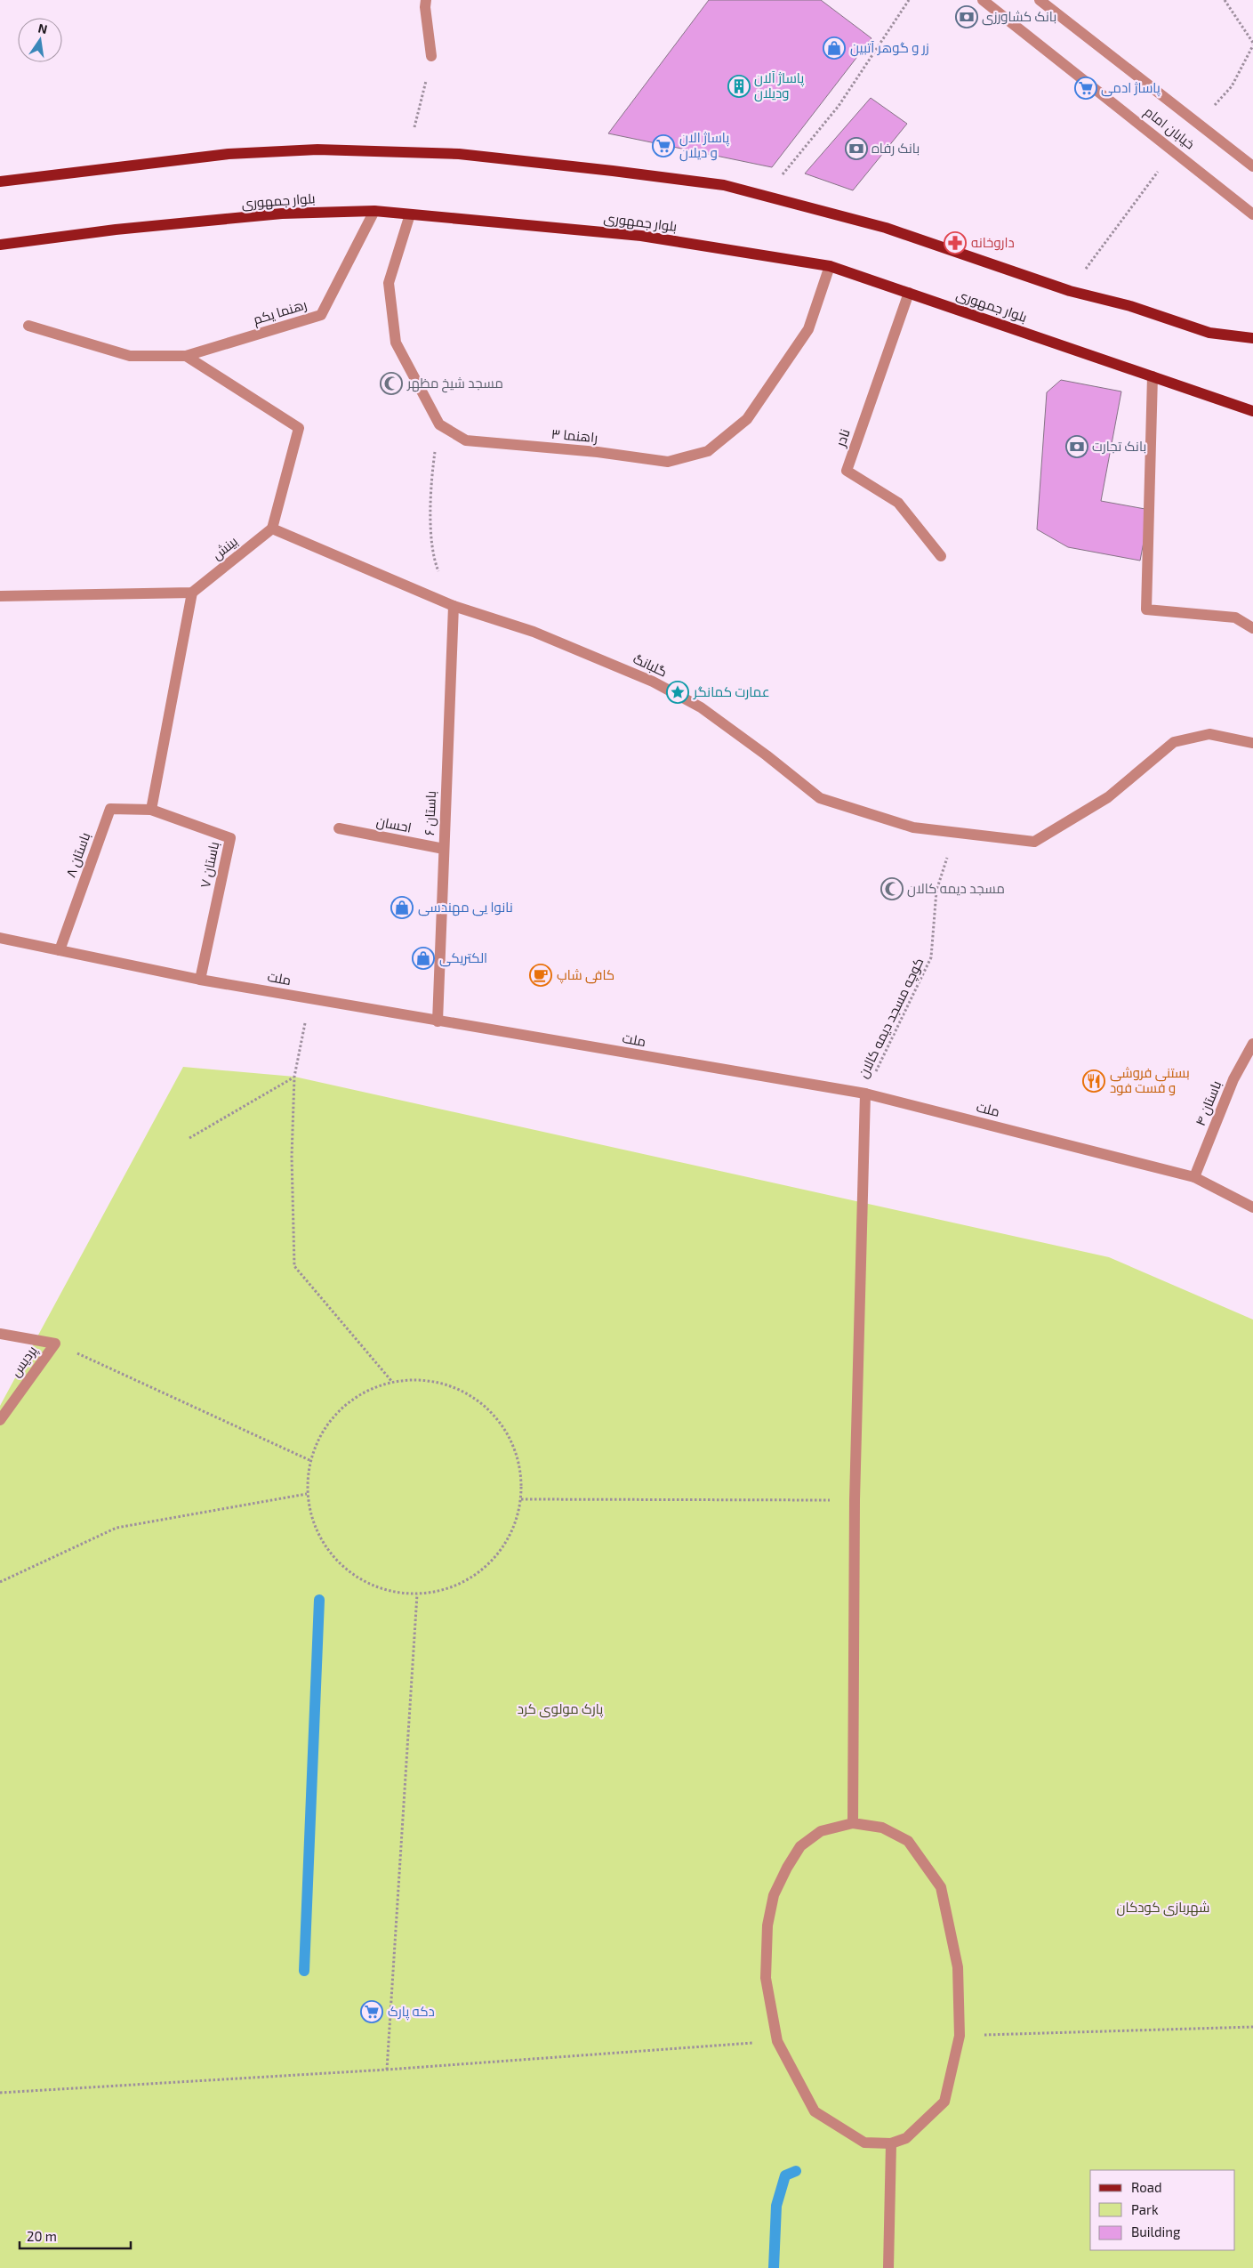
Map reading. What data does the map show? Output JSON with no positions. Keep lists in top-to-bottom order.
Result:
{
  "streets": {
    "main road": ["بلوار جمهوری"],
    "street": [
      "خیابان امام",
      "رهنما یکم",
      "راهنما ۳",
      "نادر",
      "بینش",
      "گلبانگ",
      "باستان ۶",
      "احسان",
      "باستان ۸",
      "باستان ۷",
      "ملت",
      "باستان ۴",
      "پردیس"
    ],
    "path": ["کوچه مسجد دیمه کالان"]
  },
  "crossings": [
    ["بلوار جمهوری", "رهنما یکم"],
    ["بلوار جمهوری", "راهنما ۳"],
    ["بلوار جمهوری", "نادر"],
    ["گلبانگ", "باستان ۶"],
    ["گلبانگ", "کوچه مسجد دیمه کالان"],
    ["باستان ۶", "احسان"],
    ["باستان ۶", "ملت"],
    ["باستان ۸", "باستان ۷"],
    ["باستان ۸", "ملت"],
    ["باستان ۷", "ملت"],
    ["ملت", "کوچه مسجد دیمه کالان"],
    ["ملت", "باستان ۴"]
  ],
  "parks": ["پارک مولوی کرد", "شهربازی کودکان"],
  "places": {
    "bank": ["بانک کشاورزی", "بانک رفاه", "بانک تجارت"],
    "shop": ["زر و گوهر آتبین", "نانوا یی مهندسی", "الکتریکی"],
    "building": ["پاساژ آلان ودیلان"],
    "supermarket": ["پاساژ ادمی", "پاساژ الان و دیلان", "دکه پارک"],
    "pharmacy": ["داروخانه"],
    "mosque": ["مسجد شیخ مظهر", "مسجد دیمه کالان"],
    "place": ["عمارت کمانگر"],
    "cafe": ["کافی شاپ"],
    "restaurant": ["بستنی فروشی و فست فود"]
  },
  "legend": ["Road", "Park", "Building"],
  "scale_bar": "20 m",
  "north": "top"
}
